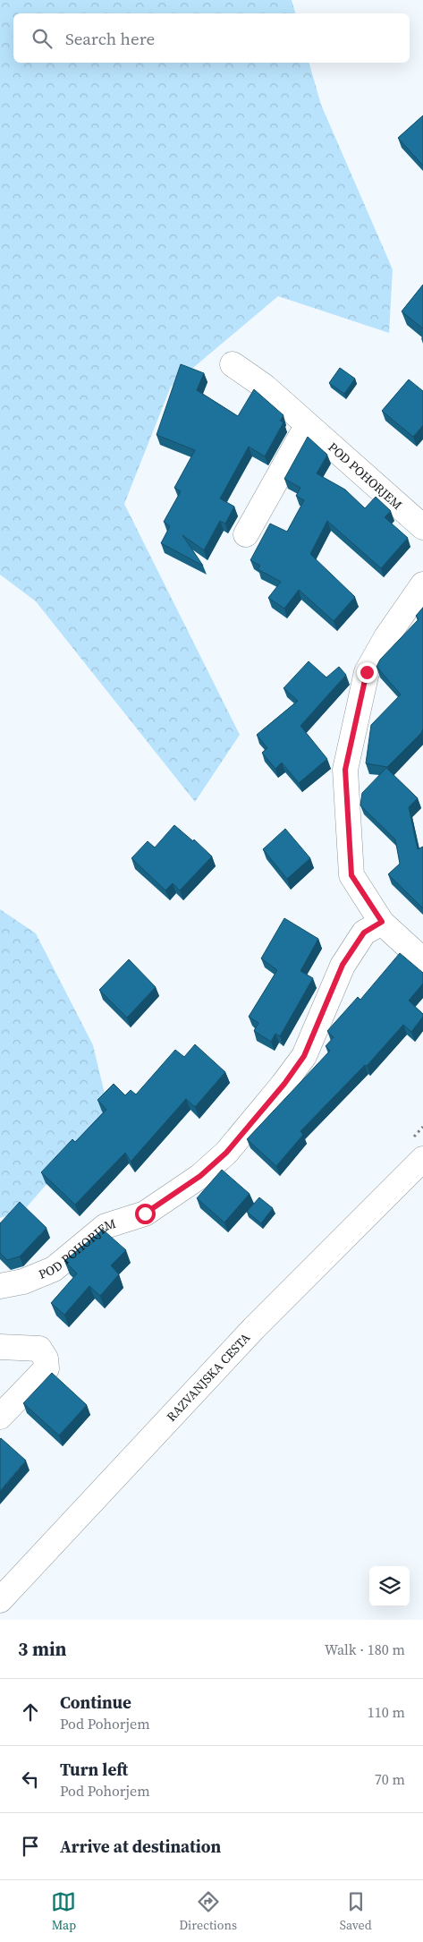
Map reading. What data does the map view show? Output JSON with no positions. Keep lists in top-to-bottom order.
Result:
{
  "streets": {
    "street": ["POD POHORJEM", "RAZVANJSKA CESTA"]
  },
  "page": {
    "search": "Search here",
    "heading": ["3 min", "Walk · 180 m"],
    "list": [
      ["Continue", "Pod Pohorjem", "110 m"],
      ["Turn left", "Pod Pohorjem", "70 m"],
      "Arrive at destination"
    ],
    "nav": ["Map", "Directions", "Saved"]
  }
}
